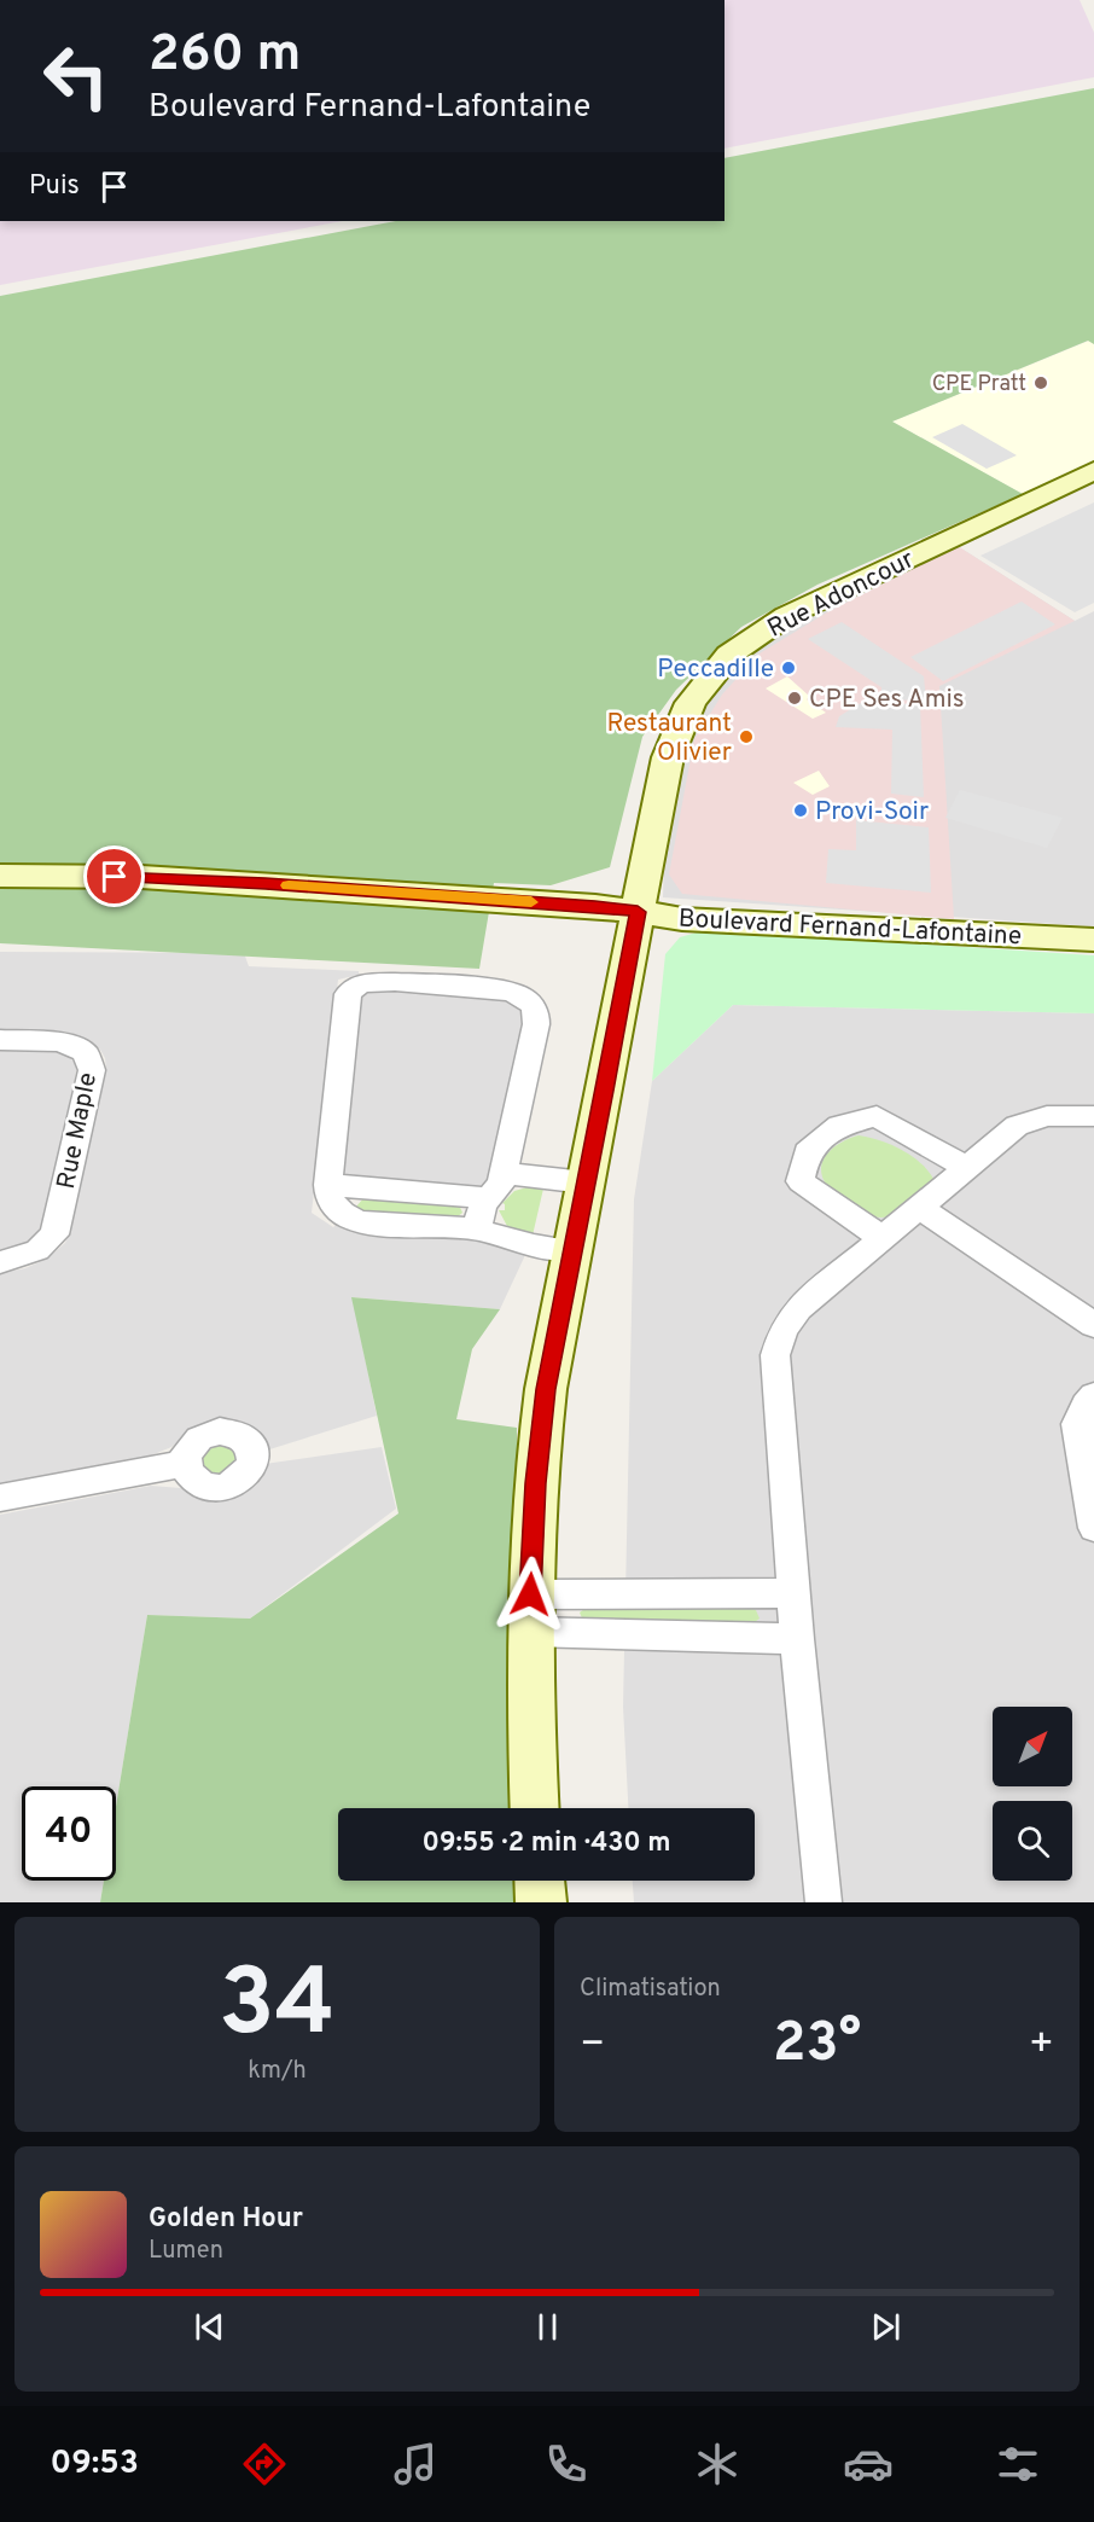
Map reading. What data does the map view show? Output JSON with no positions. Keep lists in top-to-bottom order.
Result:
{
  "streets": {
    "street": ["Rue Adoncour", "Boulevard Fernand-Lafontaine", "Rue Maple"]
  },
  "crossings": [
    ["Rue Adoncour", "Boulevard Fernand-Lafontaine"]
  ],
  "places": [
    "CPE Pratt",
    "Peccadille",
    "CPE Ses Amis",
    "Restaurant Olivier",
    "Provi-Soir"
  ],
  "north": "top right",
  "page": {
    "turn": ["260 m", "Boulevard Fernand-Lafontaine"],
    "then": "Puis",
    "limit": "40",
    "trip": "09:55 · 2 min · 430 m",
    "tile": [
      ["34", "km/h"],
      "Climatisation"
    ],
    "heat": ["−", "23°", "+"],
    "song": ["Golden Hour", "Lumen"],
    "tabs": "09:53"
  }
}
